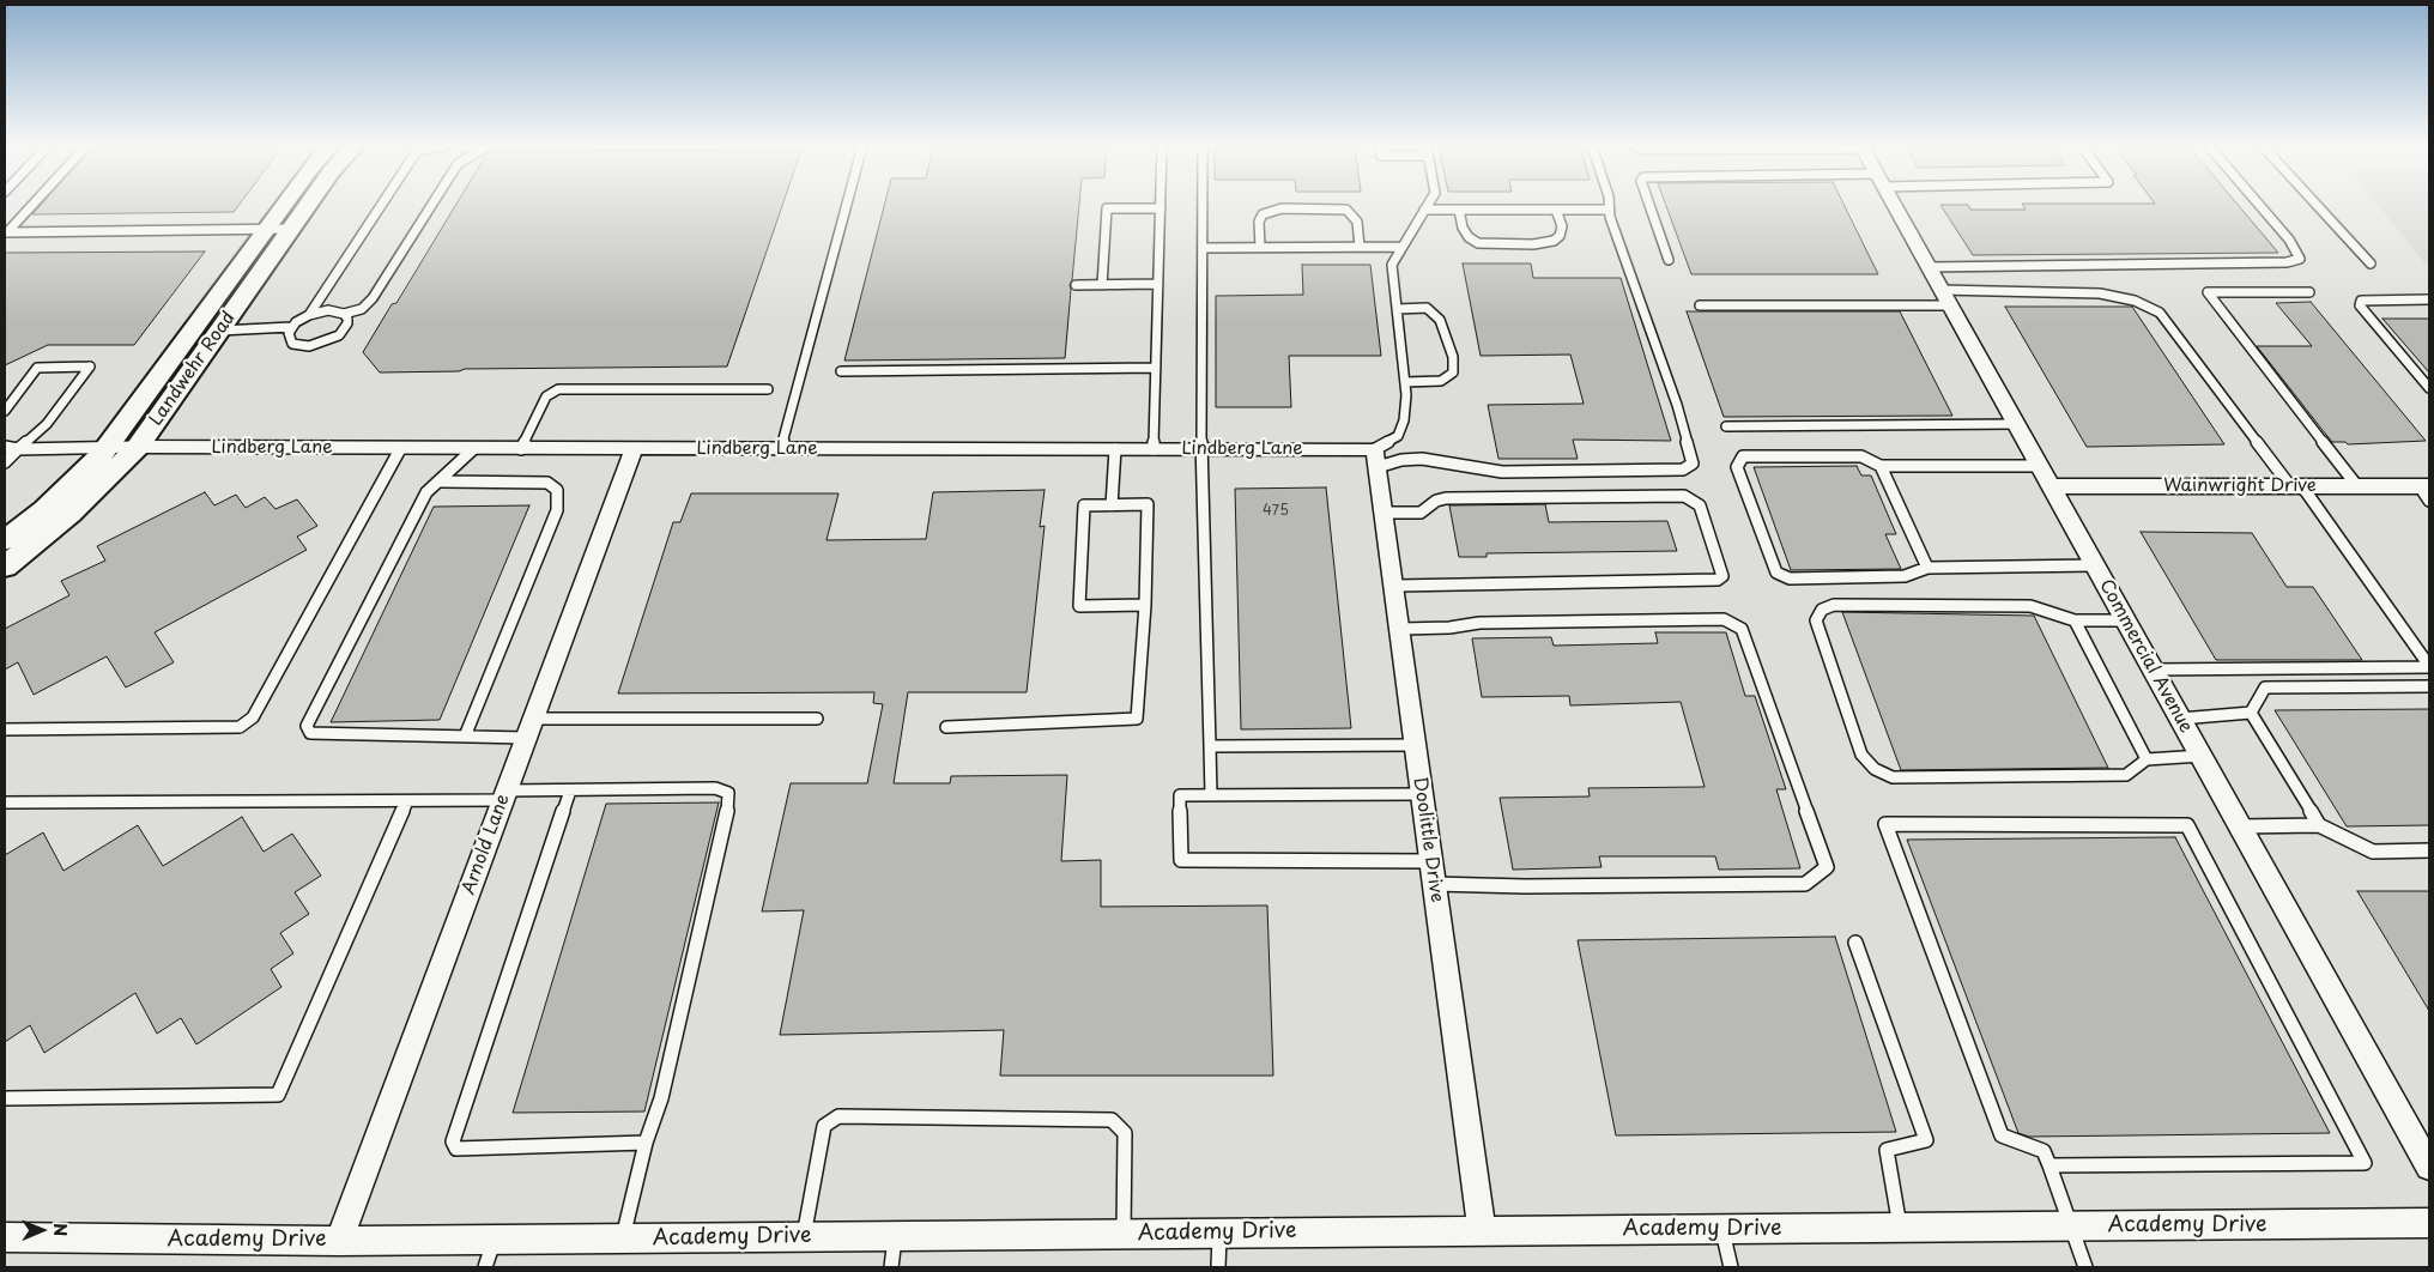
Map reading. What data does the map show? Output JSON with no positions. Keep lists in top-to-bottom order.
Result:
{
  "streets": {
    "street": [
      "Landwehr Road",
      "Lindberg Lane",
      "Wainwright Drive",
      "Commercial Avenue",
      "Doolittle Drive",
      "Arnold Lane",
      "Academy Drive"
    ]
  },
  "crossings": [
    ["Landwehr Road", "Lindberg Lane"],
    ["Lindberg Lane", "Doolittle Drive"],
    ["Lindberg Lane", "Arnold Lane"],
    ["Wainwright Drive", "Commercial Avenue"],
    ["Doolittle Drive", "Academy Drive"],
    ["Arnold Lane", "Academy Drive"]
  ],
  "house_numbers": ["475"],
  "north": "right"
}
